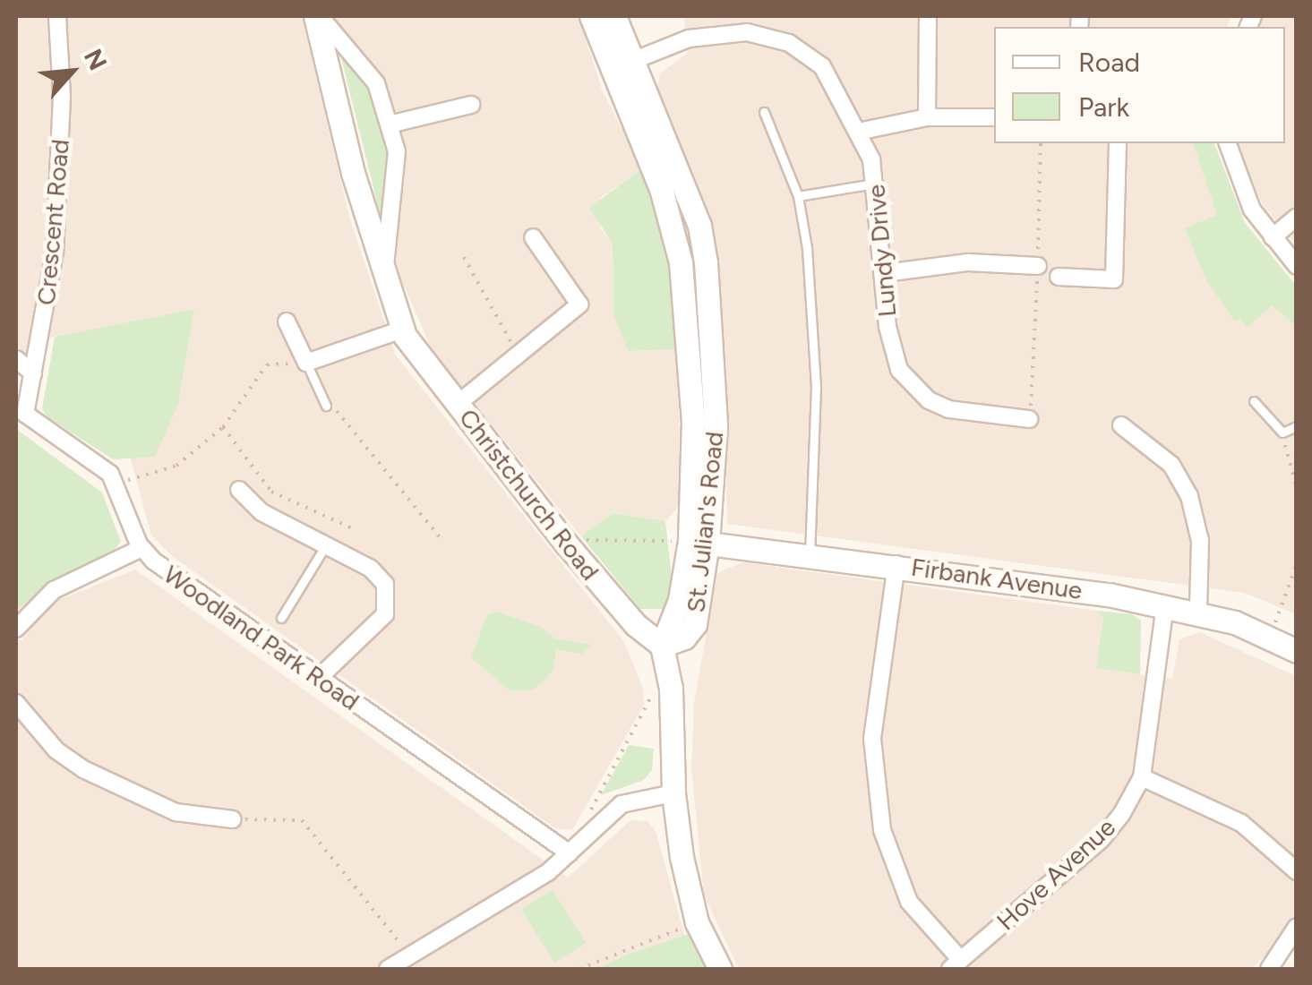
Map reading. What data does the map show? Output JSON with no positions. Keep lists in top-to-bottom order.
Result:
{
  "streets": {
    "street": [
      "Crescent Road",
      "Lundy Drive",
      "Christchurch Road",
      "St. Julian's Road",
      "Firbank Avenue",
      "Woodland Park Road",
      "Hove Avenue"
    ]
  },
  "crossings": [
    ["Crescent Road", "Woodland Park Road"],
    ["Lundy Drive", "St. Julian's Road"],
    ["Christchurch Road", "St. Julian's Road"],
    ["St. Julian's Road", "Firbank Avenue"],
    ["Firbank Avenue", "Hove Avenue"]
  ],
  "legend": ["Road", "Park"],
  "north": "top right"
}
